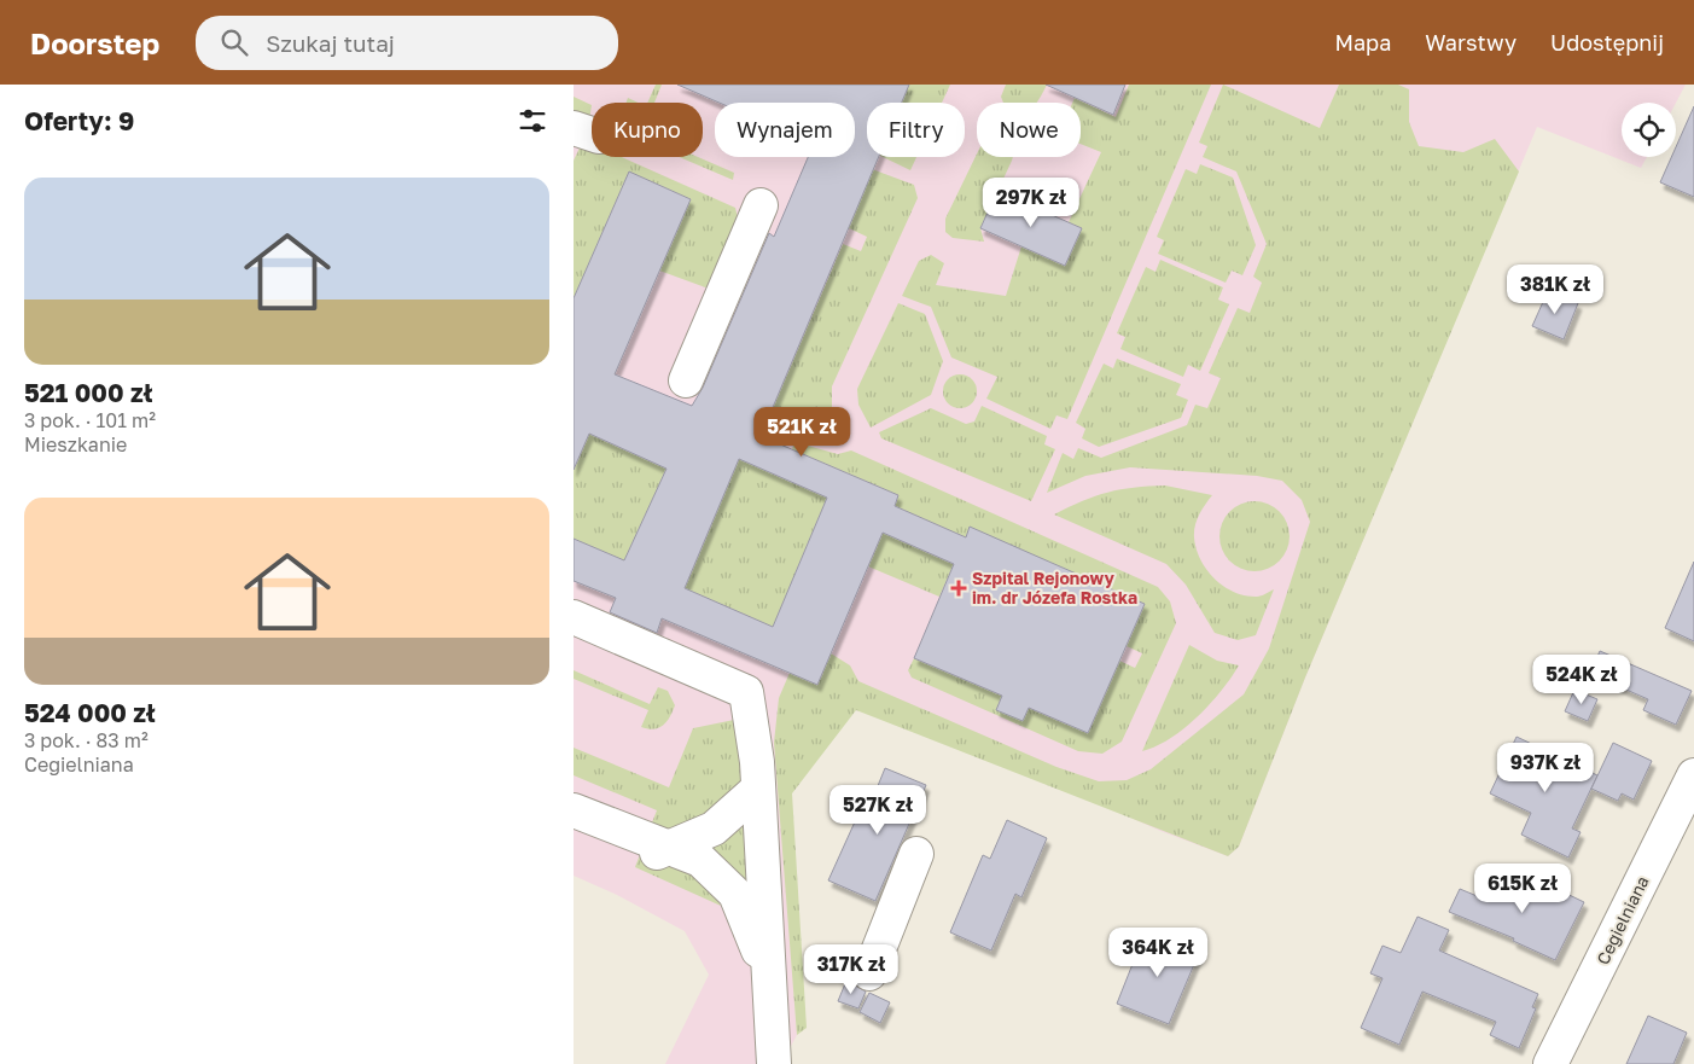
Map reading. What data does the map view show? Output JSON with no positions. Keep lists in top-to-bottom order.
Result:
{
  "streets": {
    "street": ["Cegielniana"]
  },
  "places": {
    "health": ["Szpital Rejonowy im. dr Józefa Rostka"]
  },
  "page": {
    "header": "Doorstep",
    "search": "Szukaj tutaj",
    "nav": ["Mapa", "Warstwy", "Udostępnij"],
    "heading": "Oferty: 9",
    "chip": [
      "Kupno",
      "Wynajem",
      "Filtry",
      "Nowe"
    ],
    "list": [
      {
        "name": "521 000 zł",
        "note": "3 pok. · 101 m² · Mieszkanie"
      },
      {
        "name": "524 000 zł",
        "note": "3 pok. · 83 m² · Cegielniana"
      }
    ],
    "price": [
      "297K zł",
      "381K zł",
      "521K zł",
      "524K zł",
      "937K zł",
      "527K zł",
      "615K zł",
      "364K zł",
      "317K zł"
    ]
  }
}
